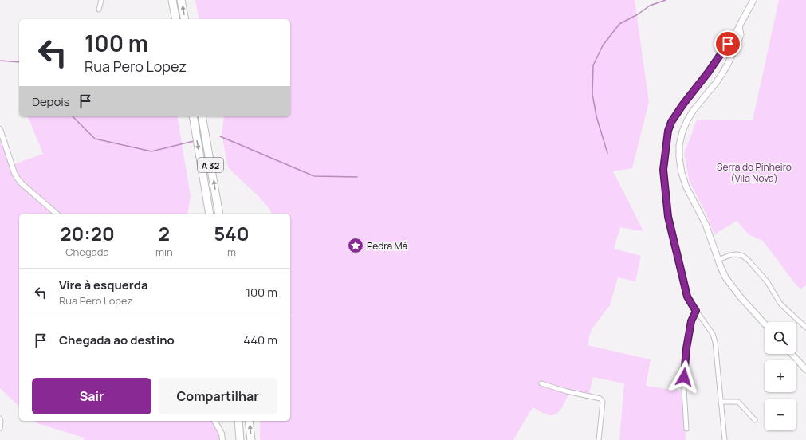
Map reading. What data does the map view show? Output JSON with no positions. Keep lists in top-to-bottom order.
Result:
{
  "streets": {
    "highway": ["A 32"]
  },
  "parks": ["Serra do Pinheiro (Vila Nova)"],
  "places": {
    "place": ["Pedra Má"]
  },
  "page": {
    "turn": ["100 m", "Rua Pero Lopez"],
    "then": "Depois",
    "eta": [
      "20:20",
      "Chegada",
      "2",
      "min",
      "540",
      "m"
    ],
    "list": [
      {
        "name": "Vire à esquerda",
        "note": "Rua Pero Lopez",
        "value": "100 m"
      },
      {
        "name": "Chegada ao destino",
        "value": "440 m"
      }
    ],
    "map_buttons": ["+", "−"],
    "buttons": ["Sair", "Compartilhar"]
  }
}
